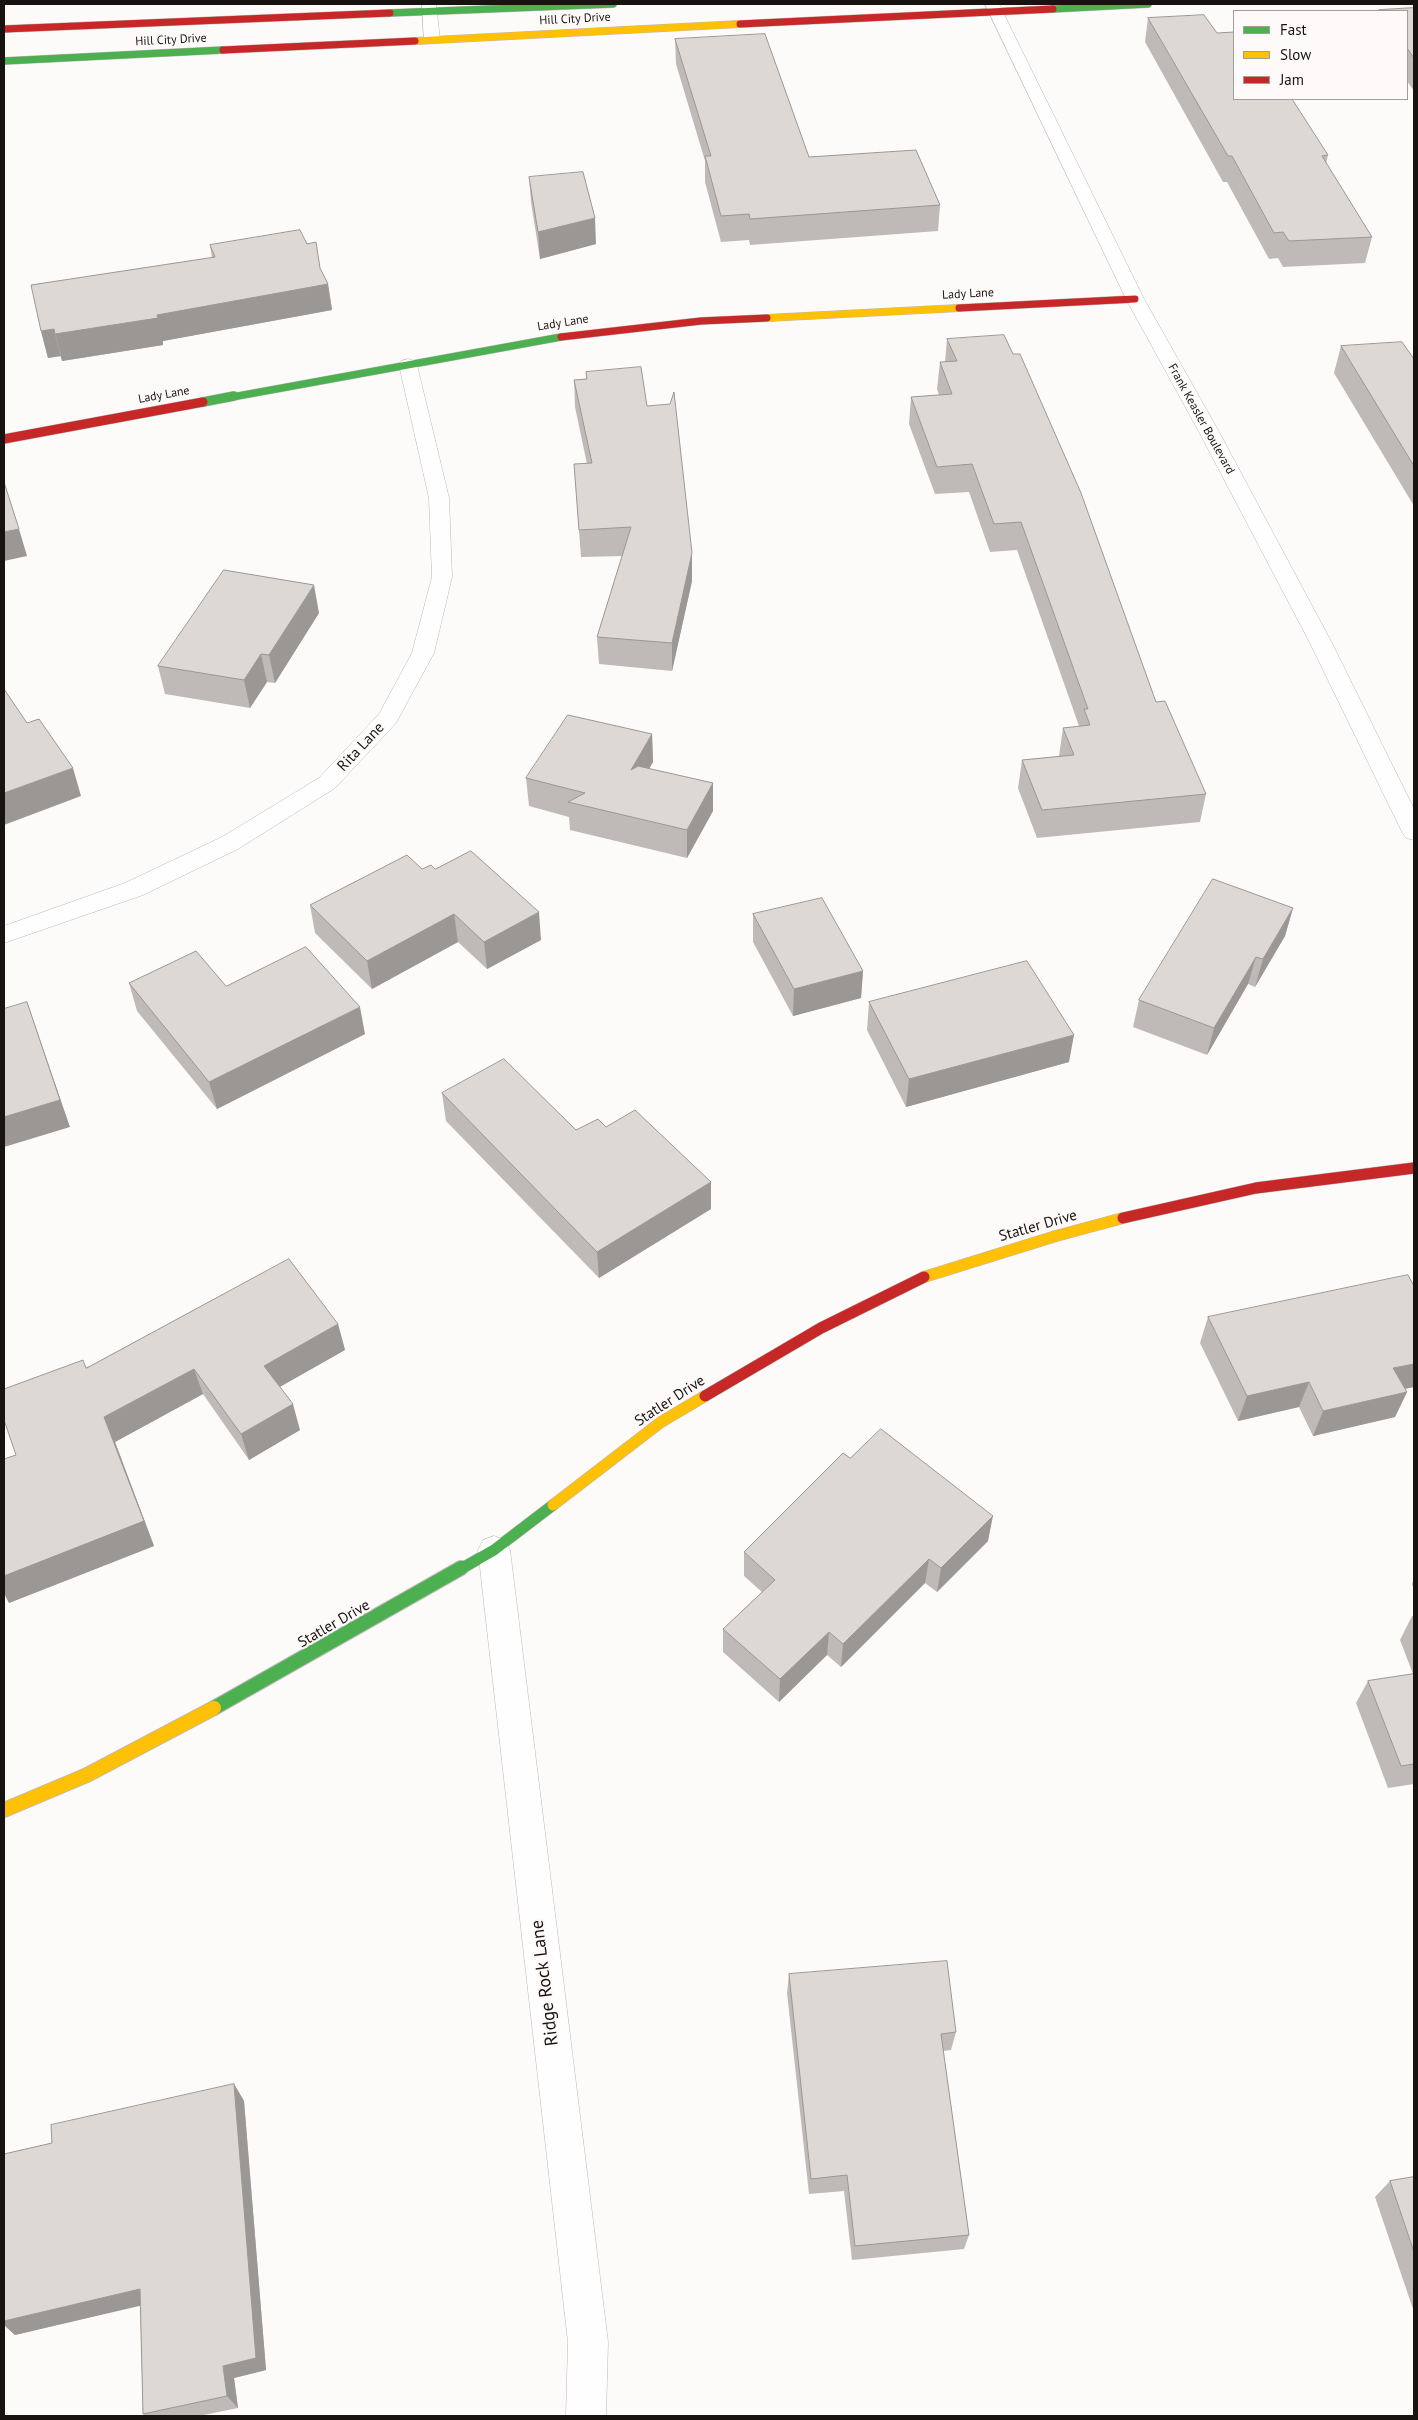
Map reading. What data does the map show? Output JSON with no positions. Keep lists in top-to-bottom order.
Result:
{
  "streets": {
    "street": [
      "Hill City Drive",
      "Lady Lane",
      "Frank Keasler Boulevard",
      "Rita Lane",
      "Statler Drive",
      "Ridge Rock Lane"
    ]
  },
  "crossings": [
    ["Hill City Drive", "Frank Keasler Boulevard"],
    ["Lady Lane", "Frank Keasler Boulevard"],
    ["Lady Lane", "Rita Lane"],
    ["Statler Drive", "Ridge Rock Lane"]
  ],
  "legend": ["Fast", "Slow", "Jam"]
}
